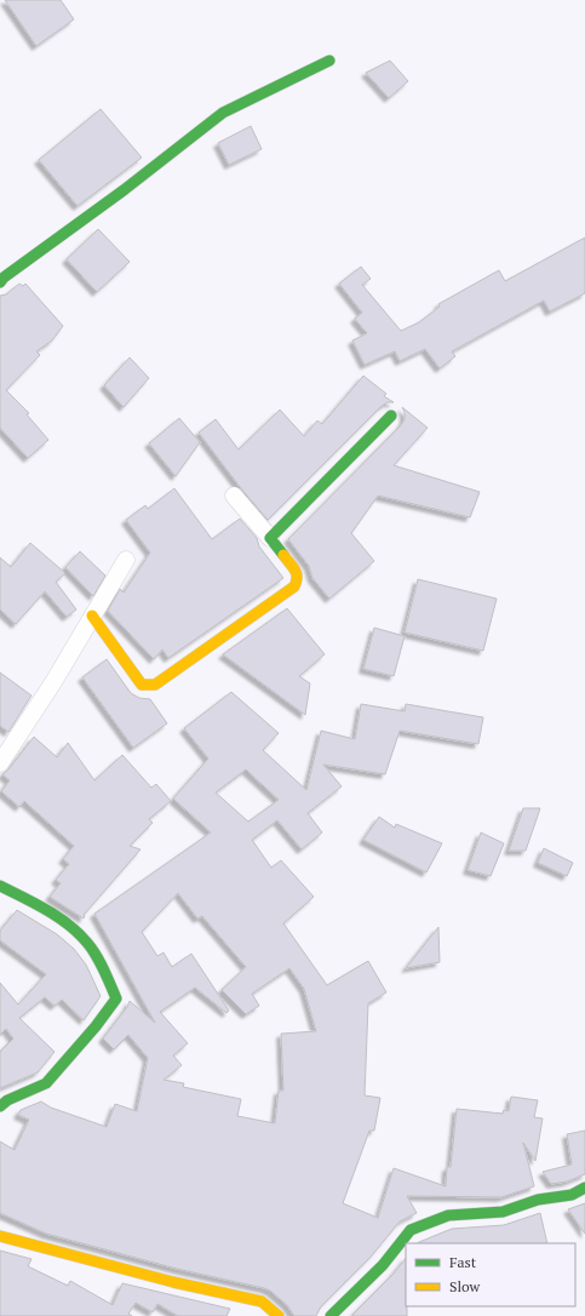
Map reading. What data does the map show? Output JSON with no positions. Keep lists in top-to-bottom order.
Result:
{
  "legend": ["Fast", "Slow"]
}
